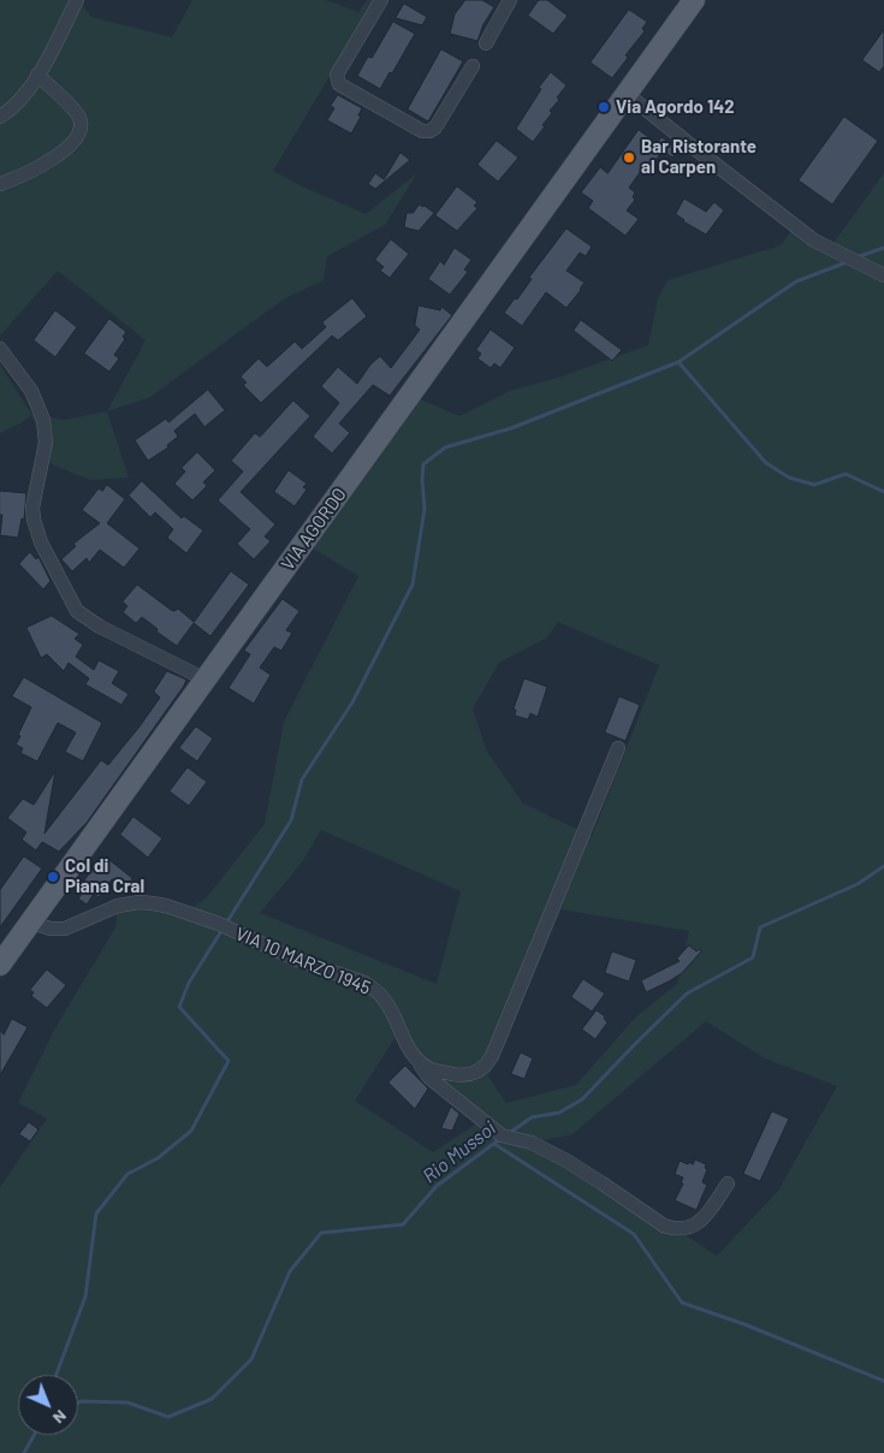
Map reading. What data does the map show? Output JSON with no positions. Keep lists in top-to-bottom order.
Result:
{
  "streets": {
    "main road": ["VIA AGORDO"],
    "street": ["VIA 10 MARZO 1945"]
  },
  "crossings": [
    ["VIA AGORDO", "VIA 10 MARZO 1945"]
  ],
  "water": ["Rio Mussoi"],
  "places": ["Via Agordo 142", "Bar Ristorante al Carpen", "Col di Piana Cral"],
  "north": "bottom right"
}
